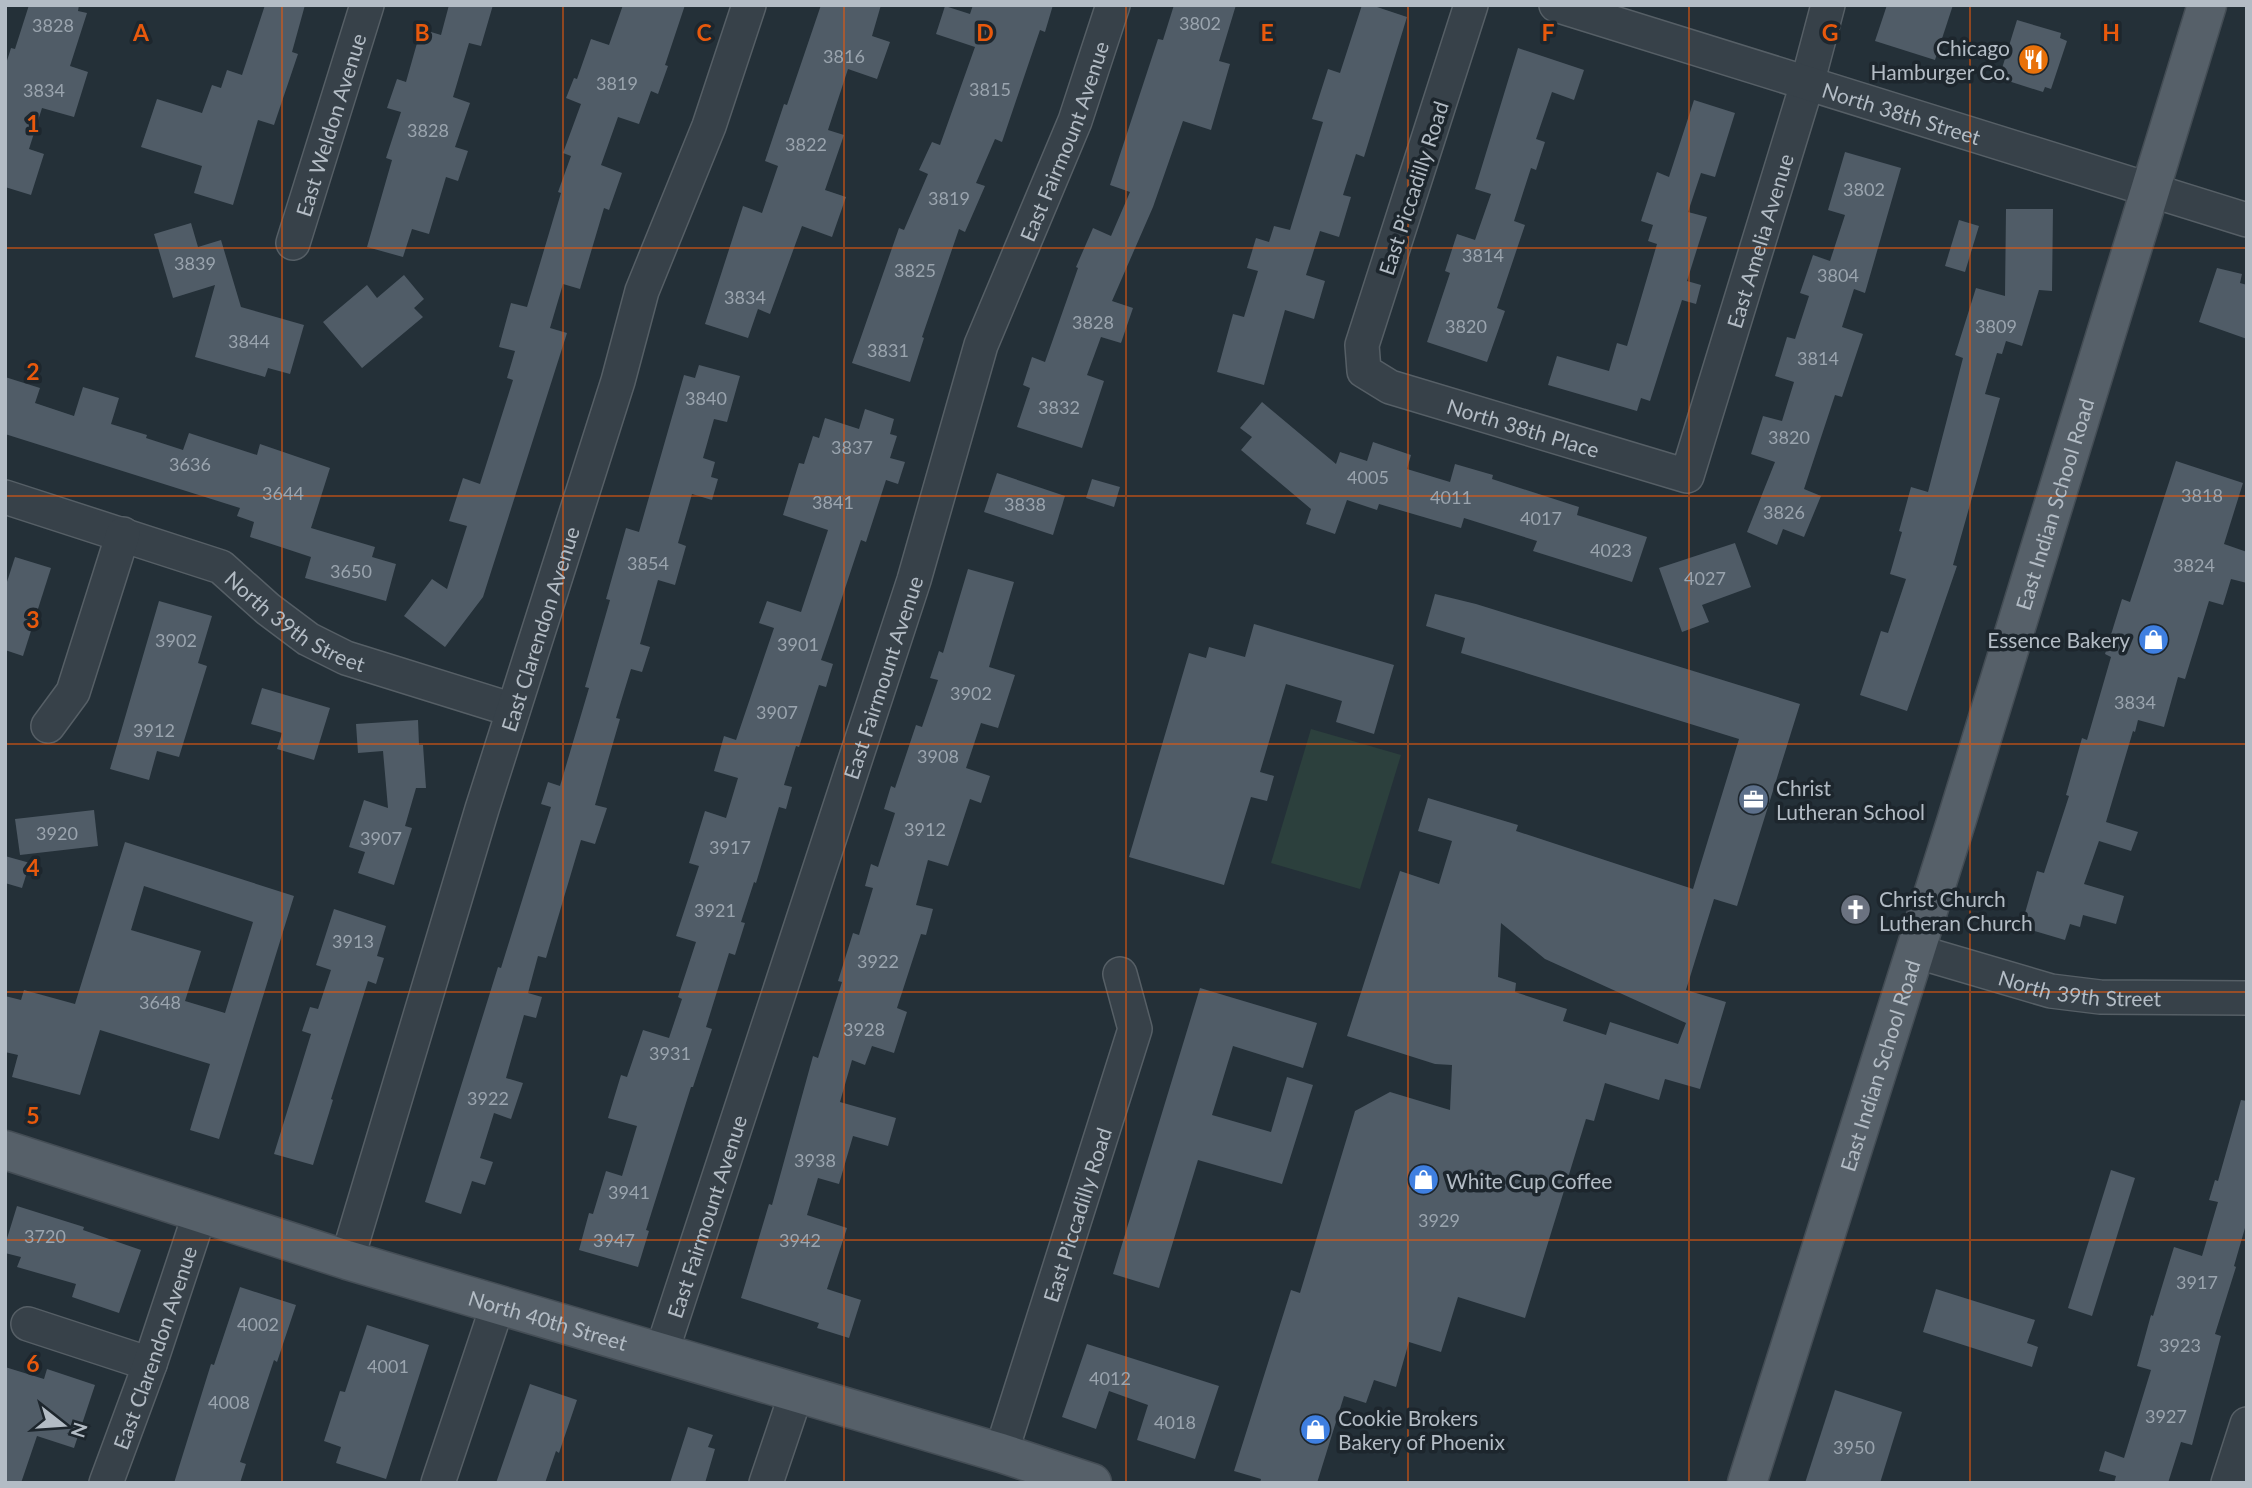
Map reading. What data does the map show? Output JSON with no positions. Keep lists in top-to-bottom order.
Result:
{
  "streets": {
    "main road": ["East Indian School Road", "North 40th Street"],
    "street": [
      "North 38th Street",
      "East Weldon Avenue",
      "East Fairmount Avenue",
      "East Piccadilly Road",
      "East Amelia Avenue",
      "North 38th Place",
      "North 39th Street",
      "East Clarendon Avenue"
    ]
  },
  "crossings": [
    ["North 38th Street", "East Amelia Avenue"],
    ["North 38th Street", "East Indian School Road"],
    ["East Fairmount Avenue", "North 40th Street"],
    ["East Piccadilly Road", "North 38th Place"],
    ["East Piccadilly Road", "North 40th Street"],
    ["East Amelia Avenue", "North 38th Place"],
    ["East Indian School Road", "North 39th Street"],
    ["North 39th Street", "East Clarendon Avenue"],
    ["East Clarendon Avenue", "North 40th Street"]
  ],
  "places": {
    "restaurant": ["Chicago Hamburger Co."],
    "shop": ["Essence Bakery", "White Cup Coffee", "Cookie Brokers Bakery of Phoenix"],
    "office": ["Christ Lutheran School"],
    "church": ["Christ Church Lutheran Church"]
  },
  "house_numbers": [
    "3802",
    "3828",
    "3816",
    "3819",
    "3815",
    "3834",
    "3828",
    "3822",
    "3802",
    "3819",
    "3814",
    "3839",
    "3825",
    "3804",
    "3834",
    "3828",
    "3820",
    "3809",
    "3844",
    "3831",
    "3814",
    "3840",
    "3832",
    "3820",
    "3837",
    "3636",
    "4005",
    "3644",
    "3818",
    "4011",
    "3841",
    "3838",
    "3826",
    "4017",
    "4023",
    "3854",
    "3824",
    "3650",
    "4027",
    "3902",
    "3901",
    "3902",
    "3834",
    "3907",
    "3912",
    "3908",
    "3912",
    "3920",
    "3907",
    "3917",
    "3921",
    "3913",
    "3922",
    "3648",
    "3928",
    "3931",
    "3922",
    "3938",
    "3941",
    "3929",
    "3720",
    "3947",
    "3942",
    "3917",
    "4002",
    "3923",
    "4001",
    "4012",
    "4008",
    "3927",
    "4018",
    "3950"
  ],
  "north": "right",
  "grid": {
    "columns": [
      "A",
      "B",
      "C",
      "D",
      "E",
      "F",
      "G",
      "H"
    ],
    "rows": [
      "1",
      "2",
      "3",
      "4",
      "5",
      "6"
    ]
  }
}
